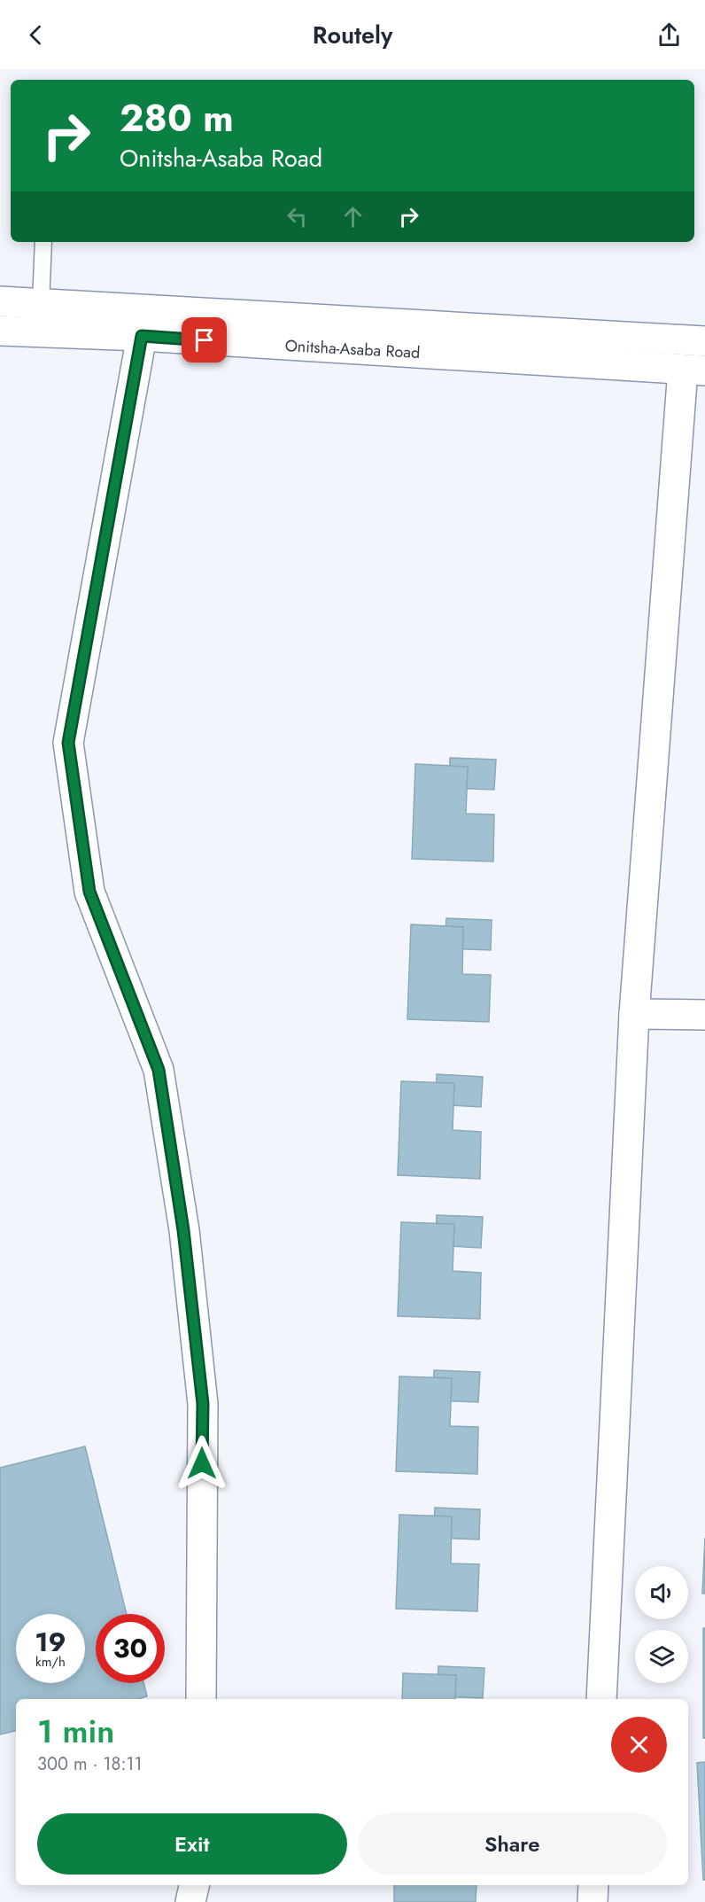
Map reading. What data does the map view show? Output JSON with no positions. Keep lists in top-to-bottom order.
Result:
{
  "streets": {
    "main road": ["Onitsha-Asaba Road"]
  },
  "page": {
    "header": "Routely",
    "turn": ["280 m", "Onitsha-Asaba Road"],
    "speed": "19 km/h",
    "limit": "30",
    "heading": ["1 min", "300 m · 18:11"],
    "buttons": ["Exit", "Share"]
  }
}
